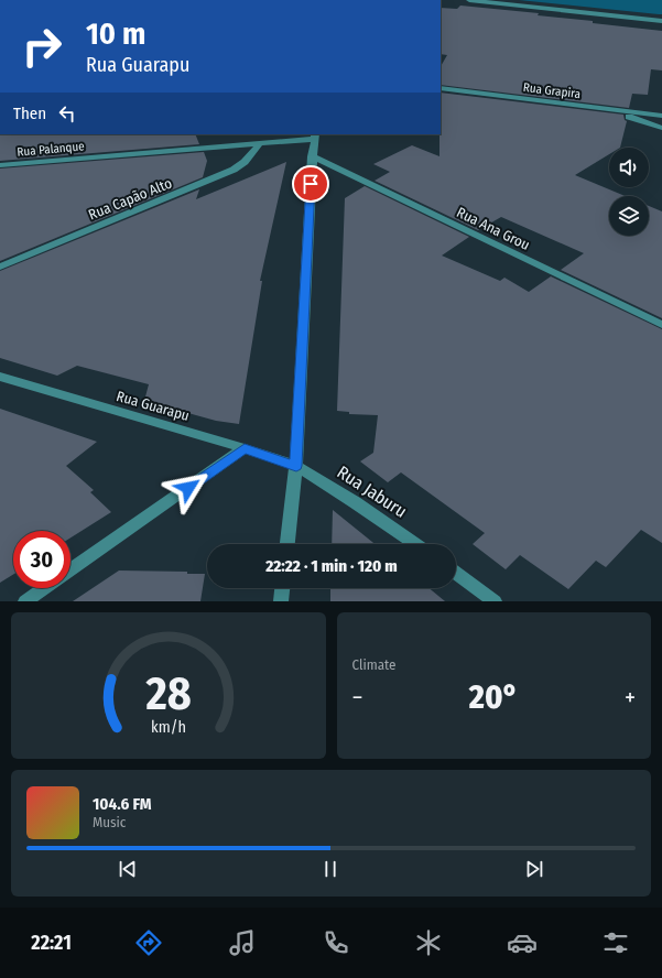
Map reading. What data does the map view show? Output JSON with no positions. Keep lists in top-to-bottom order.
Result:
{
  "streets": {
    "street": [
      "Rua Grapira",
      "Rua Palanque",
      "Rua Capão Alto",
      "Rua Ana Grou",
      "Rua Guarapu",
      "Rua Jaburu"
    ]
  },
  "crossings": [
    ["Rua Palanque", "Rua Capão Alto"],
    ["Rua Guarapu", "Rua Jaburu"]
  ],
  "page": {
    "turn": ["10 m", "Rua Guarapu"],
    "then": "Then",
    "limit": "30",
    "trip": "22:22 · 1 min · 120 m",
    "tile": "Climate",
    "heat": ["−", "20°", "+"],
    "song": ["104.6 FM", "Music"],
    "tabs": "22:21",
    "gauge": ["28", "km/h"]
  }
}
